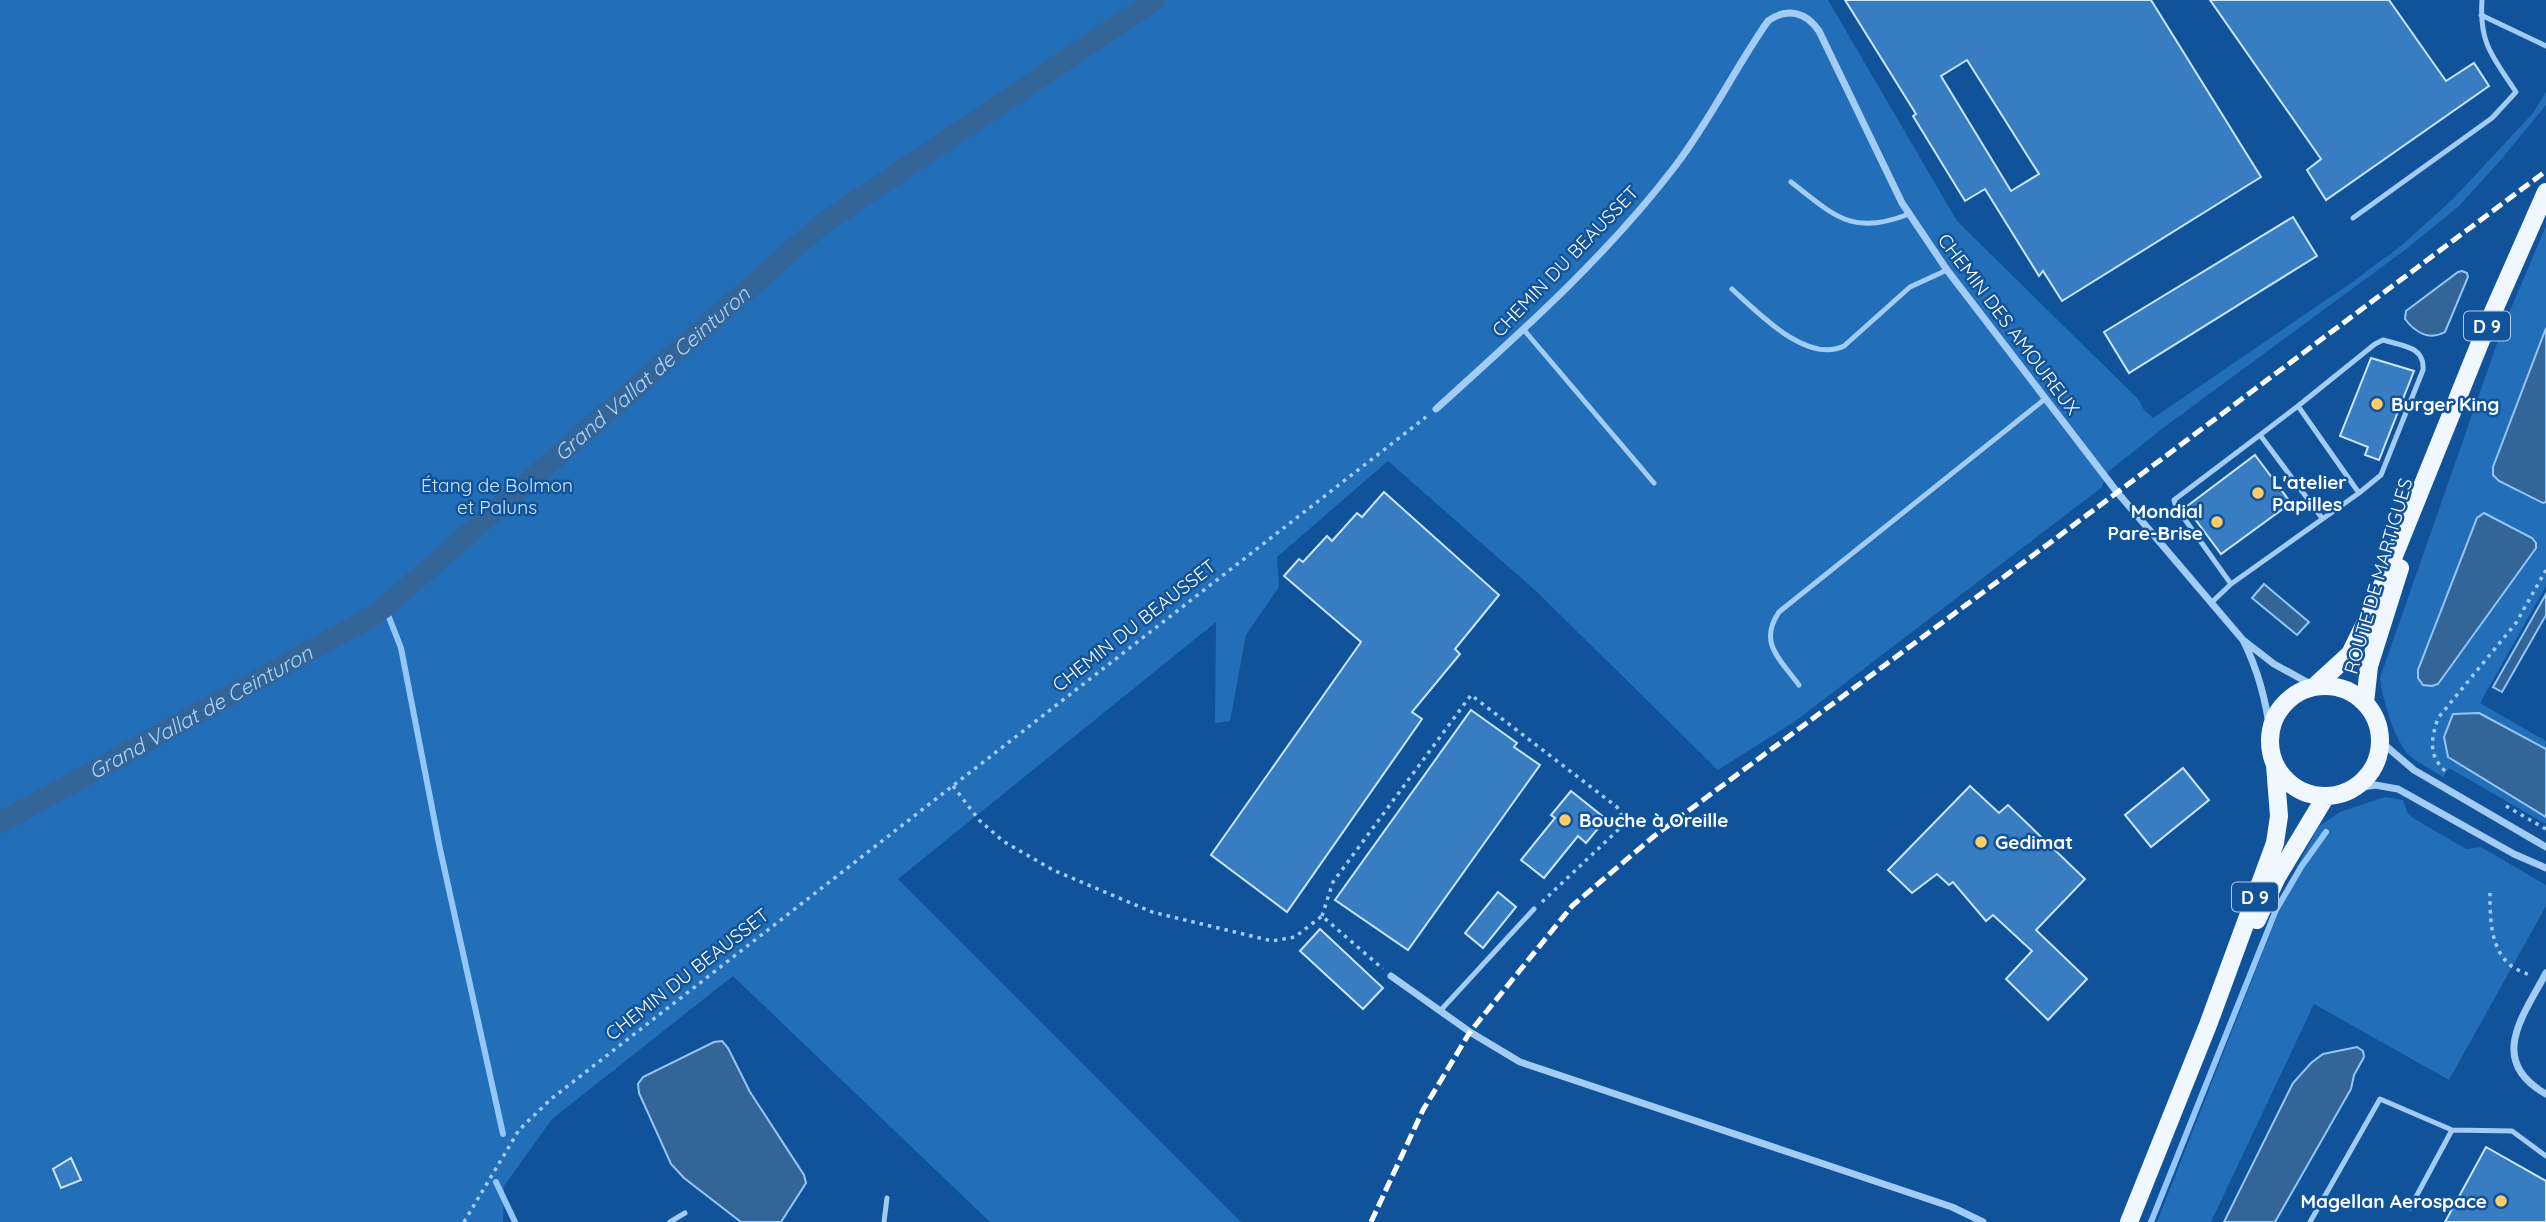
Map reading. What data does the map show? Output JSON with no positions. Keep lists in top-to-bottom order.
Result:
{
  "streets": {
    "main road": ["D 9", "ROUTE DE MARTIGUES"],
    "street": ["CHEMIN DU BEAUSSET", "CHEMIN DES AMOUREUX"]
  },
  "crossings": [
    ["CHEMIN DU BEAUSSET", "CHEMIN DES AMOUREUX"],
    ["CHEMIN DES AMOUREUX", "D 9"],
    ["CHEMIN DES AMOUREUX", "ROUTE DE MARTIGUES"],
    ["D 9", "ROUTE DE MARTIGUES"]
  ],
  "water": ["Grand Vallat de Ceinturon"],
  "parks": ["Étang de Bolmon et Paluns"],
  "places": [
    "Burger King",
    "L'atelier Papilles",
    "Mondial Pare-Brise",
    "Bouche à Oreille",
    "Gedimat",
    "Magellan Aerospace"
  ]
}
